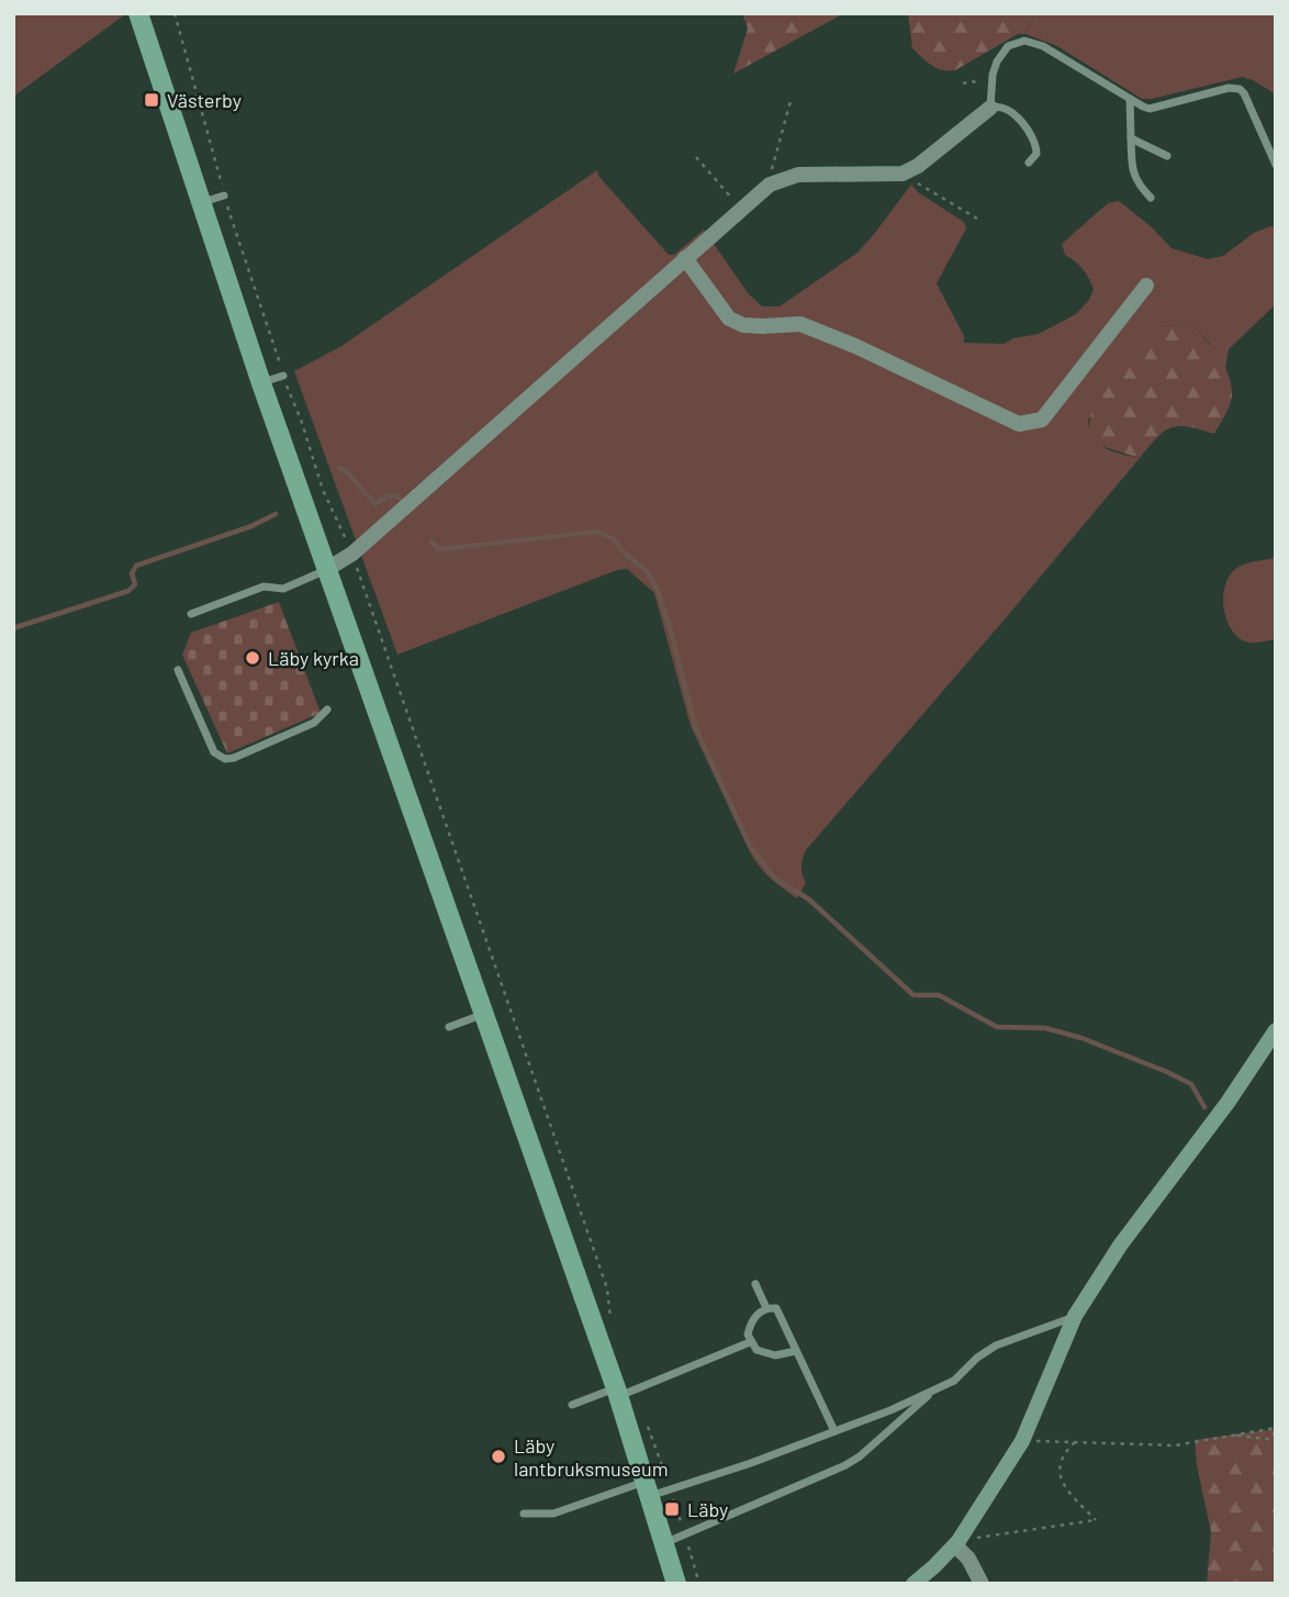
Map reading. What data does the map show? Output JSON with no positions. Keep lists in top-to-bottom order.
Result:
{
  "places": {
    "transit": ["Västerby", "Läby"],
    "other": ["Läby kyrka", "Läby lantbruksmuseum"]
  }
}
